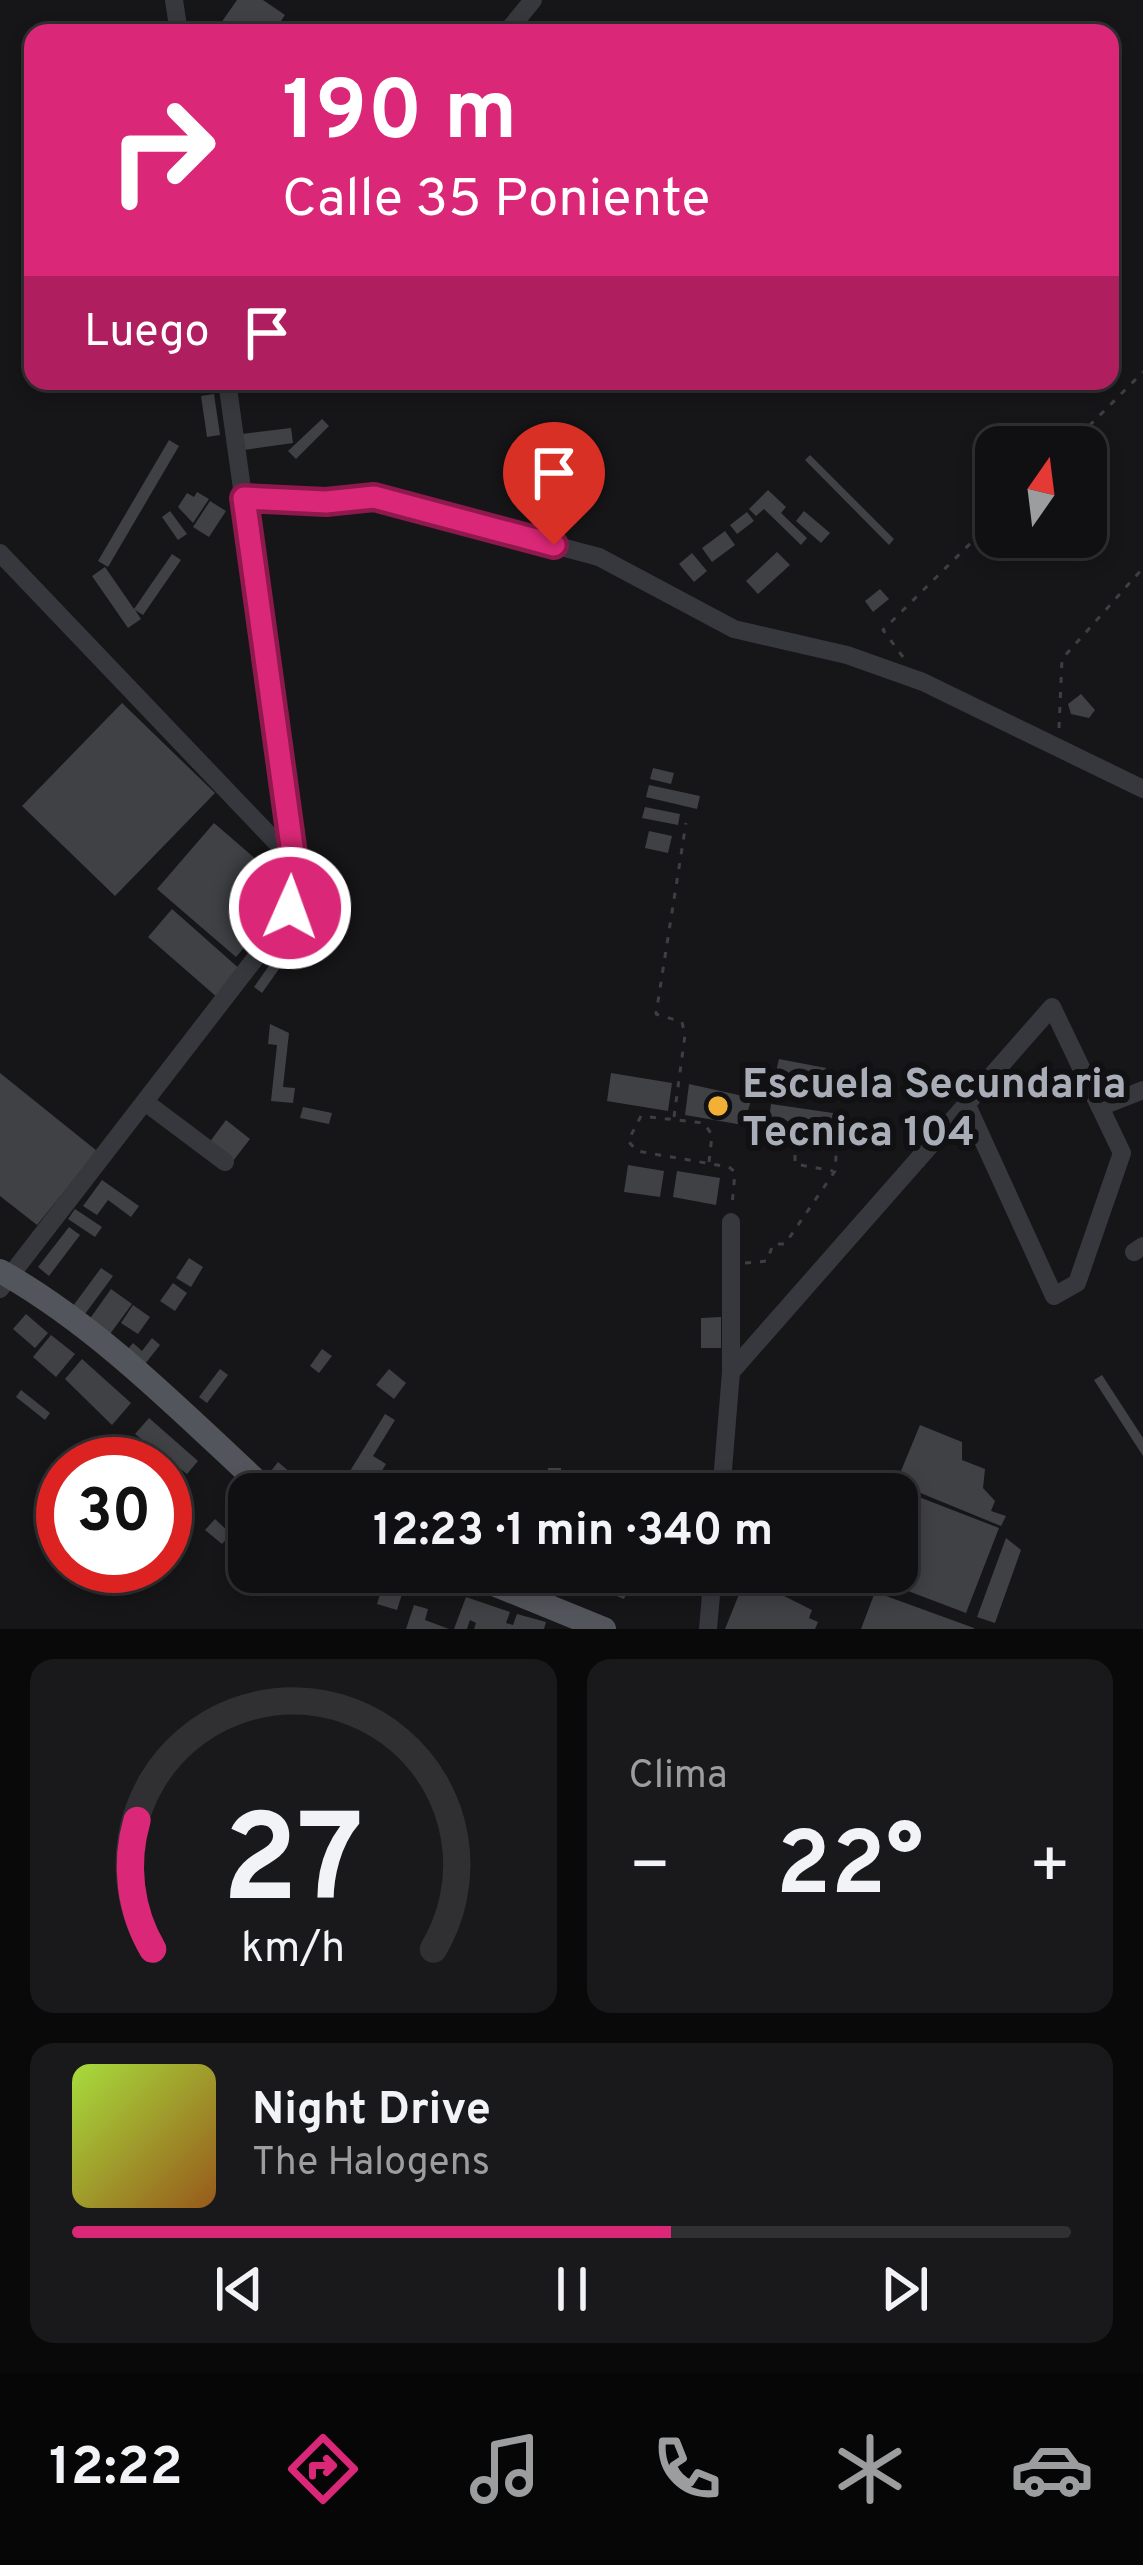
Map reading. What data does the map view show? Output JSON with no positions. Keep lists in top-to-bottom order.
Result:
{
  "places": ["Escuela Secundaria Tecnica 104"],
  "north": "top",
  "page": {
    "turn": ["190 m", "Calle 35 Poniente"],
    "then": "Luego",
    "limit": "30",
    "trip": "12:23 · 1 min · 340 m",
    "tile": "Clima",
    "heat": ["−", "22°", "+"],
    "song": ["Night Drive", "The Halogens"],
    "tabs": "12:22",
    "gauge": ["27", "km/h"]
  }
}
